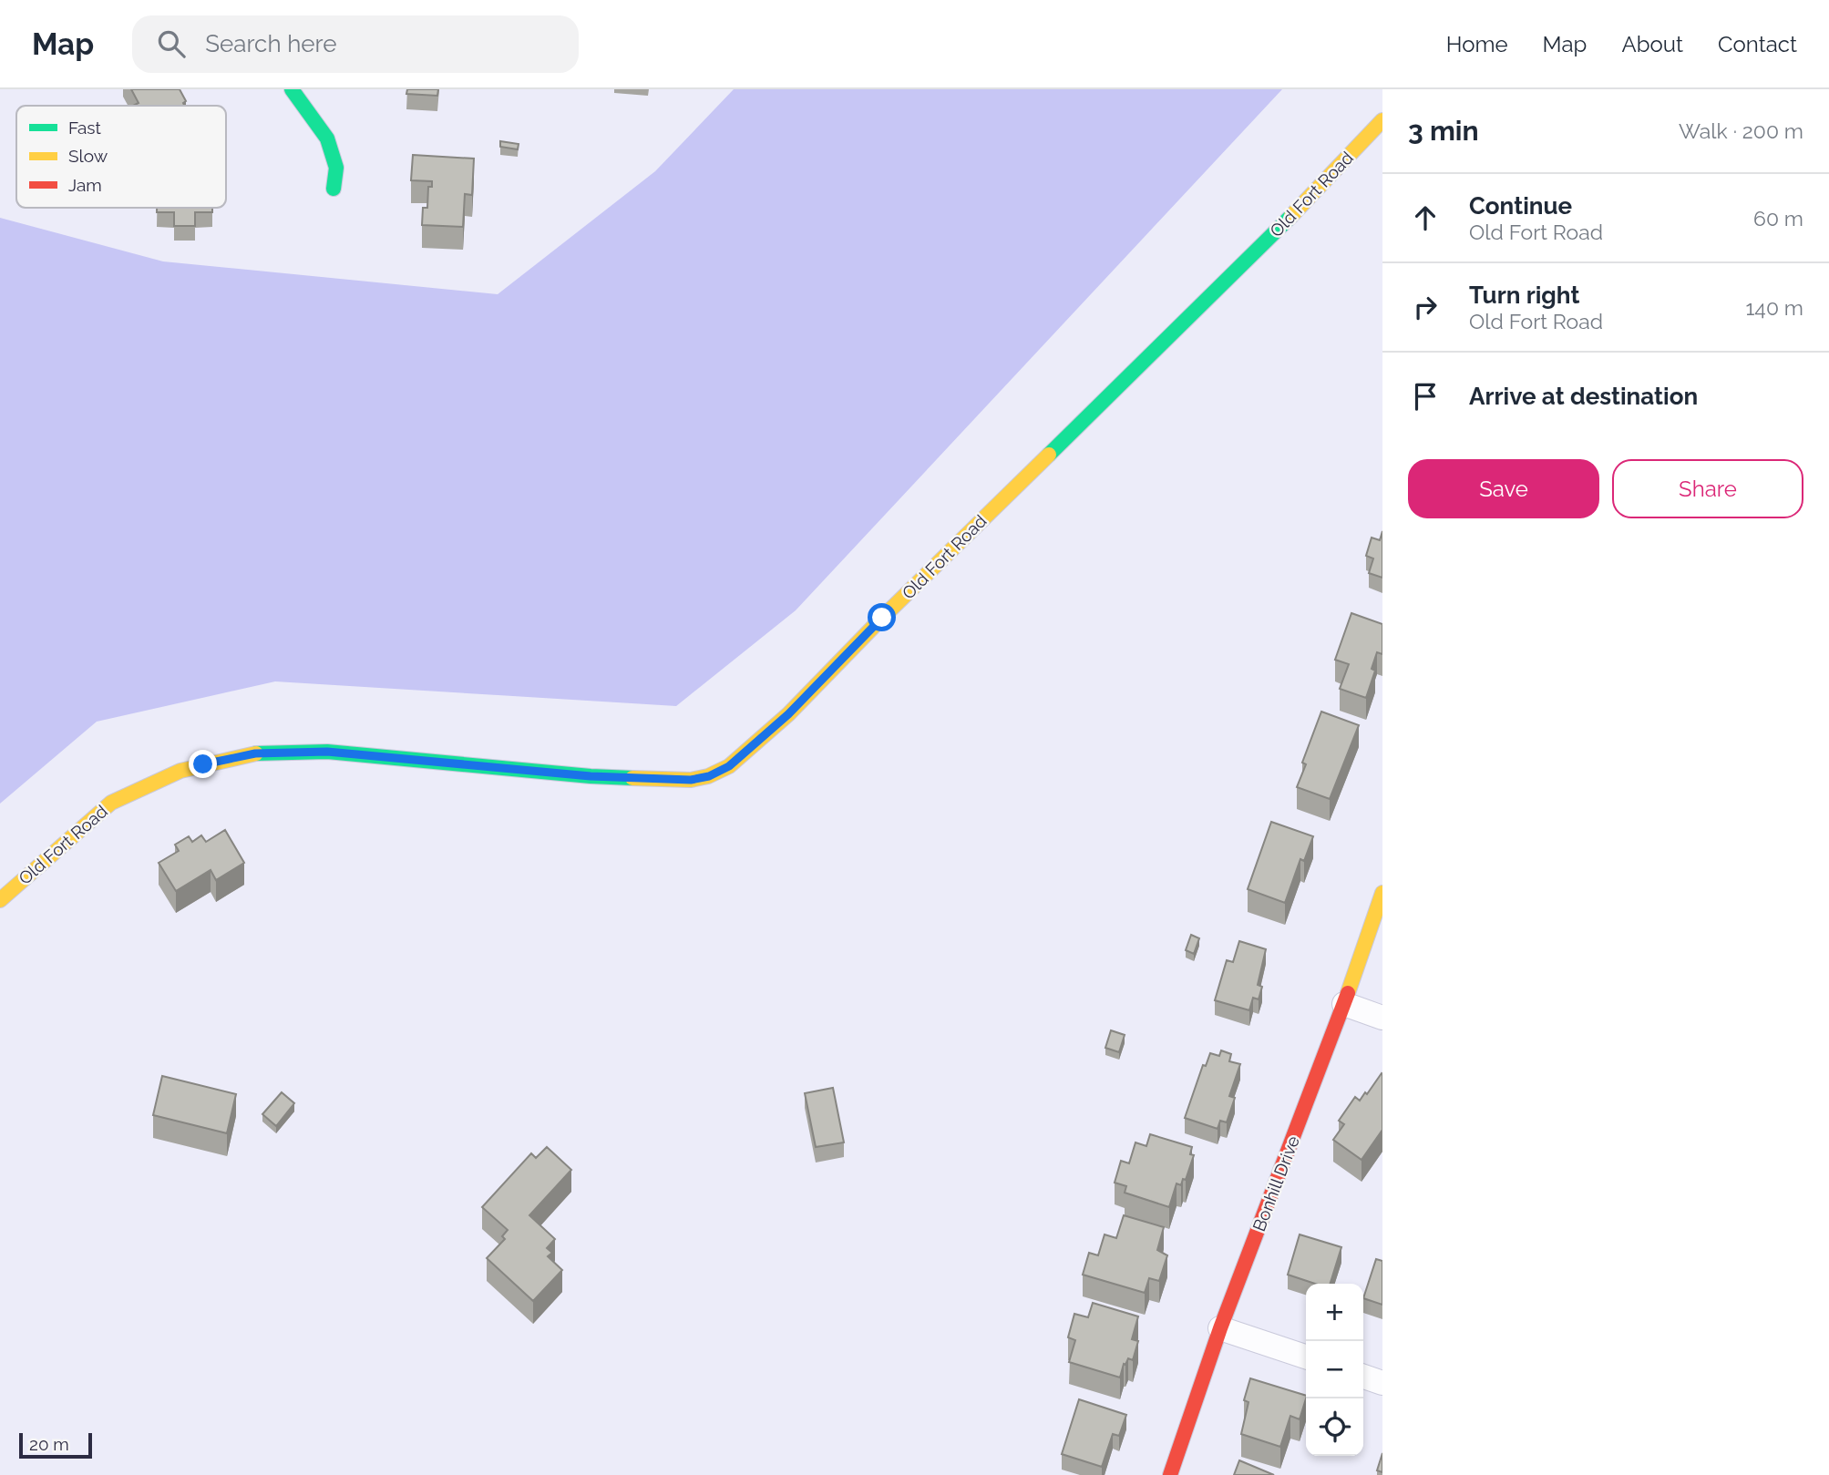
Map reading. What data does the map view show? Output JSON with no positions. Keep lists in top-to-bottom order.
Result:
{
  "streets": {
    "main road": ["Old Fort Road", "Bonhill Drive"]
  },
  "legend": ["Fast", "Slow", "Jam"],
  "scale_bar": "20 m",
  "page": {
    "header": "Map",
    "search": "Search here",
    "nav": [
      "Home",
      "Map",
      "About",
      "Contact"
    ],
    "heading": ["3 min", "Walk · 200 m"],
    "list": [
      ["Continue", "Old Fort Road", "60 m"],
      ["Turn right", "Old Fort Road", "140 m"],
      "Arrive at destination"
    ],
    "buttons": ["Save", "Share"],
    "map_buttons": ["+", "−"],
    "scale": "20 m"
  }
}
